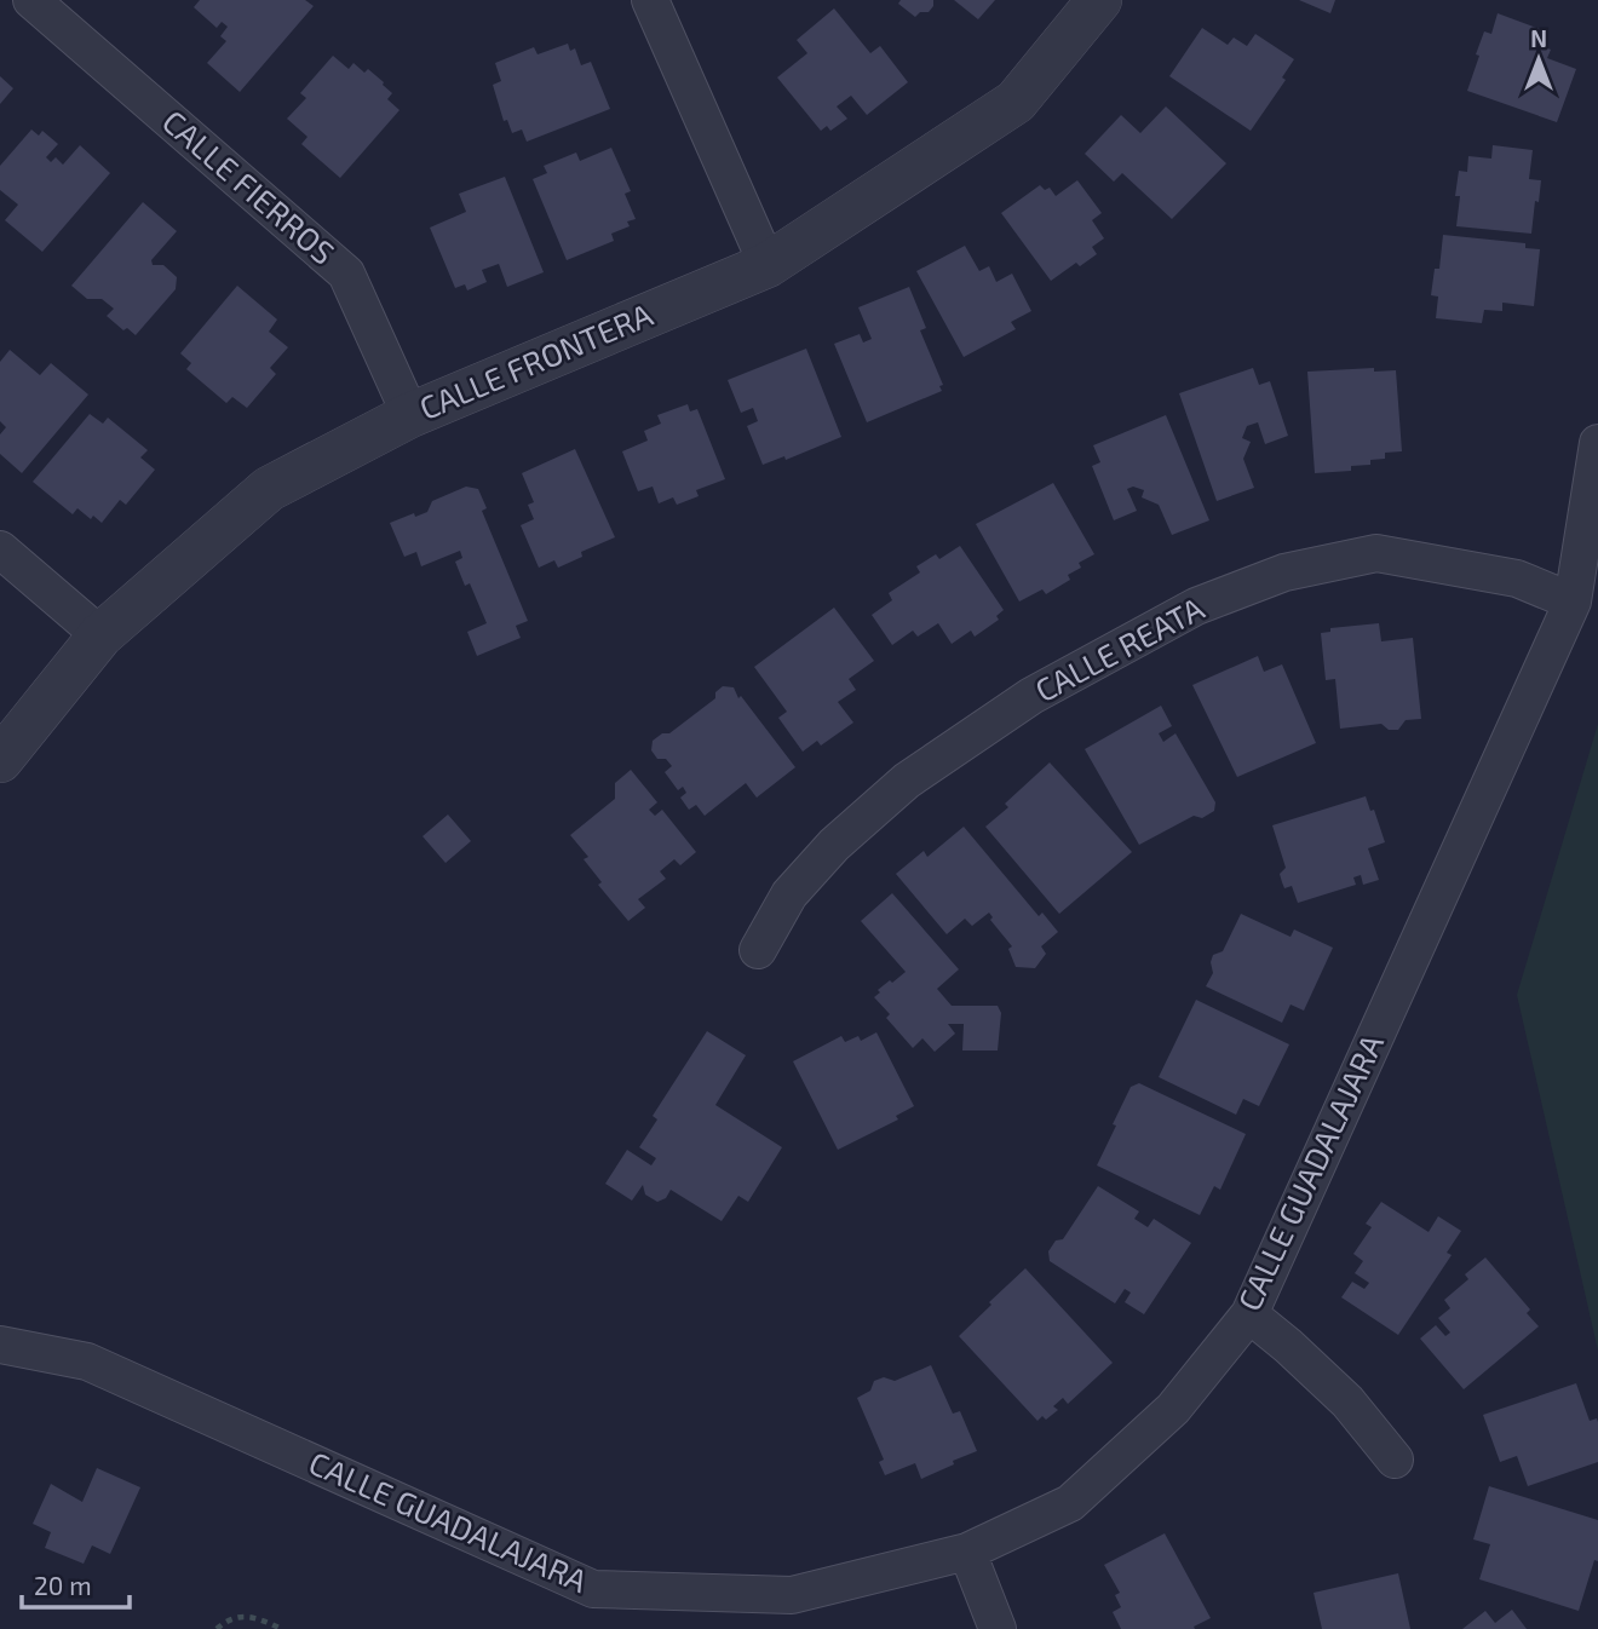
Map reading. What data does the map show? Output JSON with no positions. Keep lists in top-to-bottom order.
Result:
{
  "streets": {
    "street": [
      "CALLE FIERROS",
      "CALLE FRONTERA",
      "CALLE REATA",
      "CALLE GUADALAJARA"
    ]
  },
  "crossings": [
    ["CALLE FIERROS", "CALLE FRONTERA"],
    ["CALLE REATA", "CALLE GUADALAJARA"]
  ],
  "scale_bar": "20 m",
  "north": "top"
}
